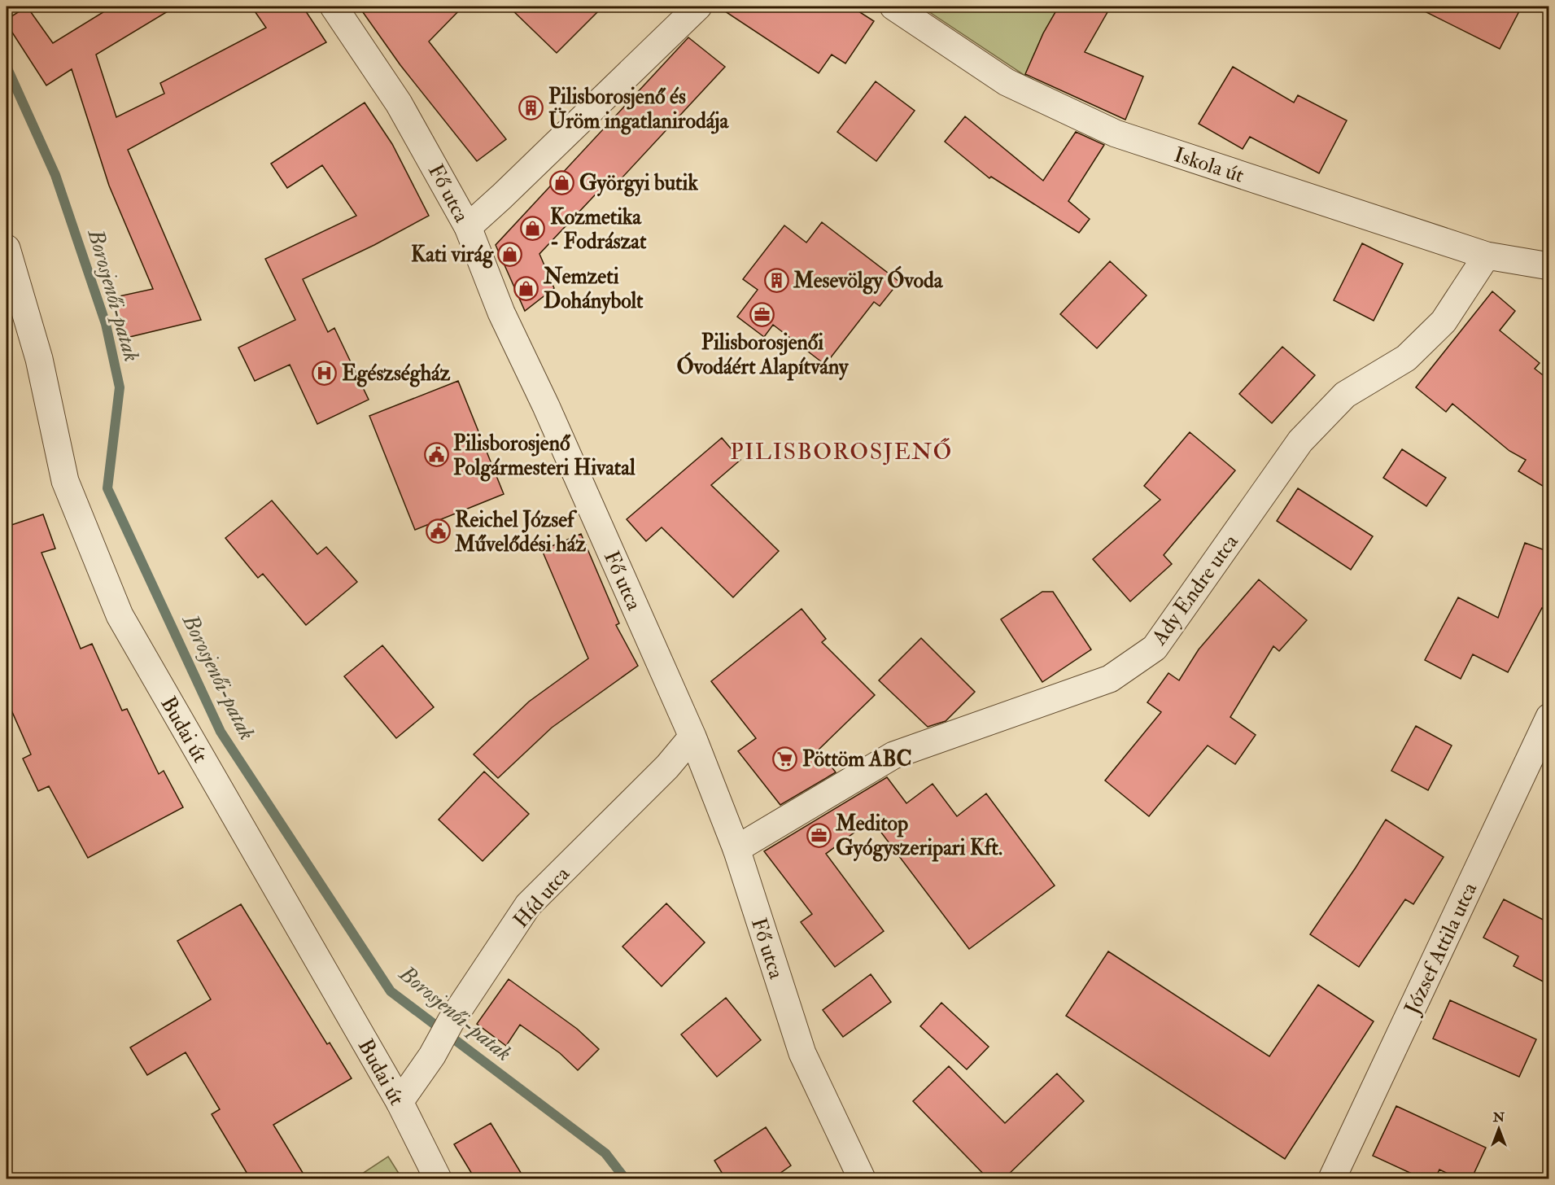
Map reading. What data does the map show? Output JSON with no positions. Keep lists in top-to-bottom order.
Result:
{
  "streets": {
    "street": [
      "Iskola út",
      "Fő utca",
      "Ady Endre utca",
      "Budai út",
      "Híd utca",
      "József Attila utca"
    ]
  },
  "crossings": [
    ["Iskola út", "Ady Endre utca"],
    ["Fő utca", "Ady Endre utca"],
    ["Fő utca", "Híd utca"],
    ["Budai út", "Híd utca"]
  ],
  "districts": ["PILISBOROSJENŐ"],
  "water": ["Borosjenői-patak"],
  "places": {
    "building": ["Pilisborosjenő és Üröm ingatlanirodája", "Mesevölgy Óvoda"],
    "shop": [
      "Györgyi butik",
      "Kozmetika - Fodrászat",
      "Kati virág",
      "Nemzeti Dohánybolt"
    ],
    "office": ["Pilisborosjenői Óvodáért Alapítvány", "Meditop Gyógyszeripari Kft."],
    "hospital": ["Egészségház"],
    "public building": ["Pilisborosjenő Polgármesteri Hivatal", "Reichel József Művelődési ház"],
    "supermarket": ["Pöttöm ABC"]
  },
  "north": "top"
}
